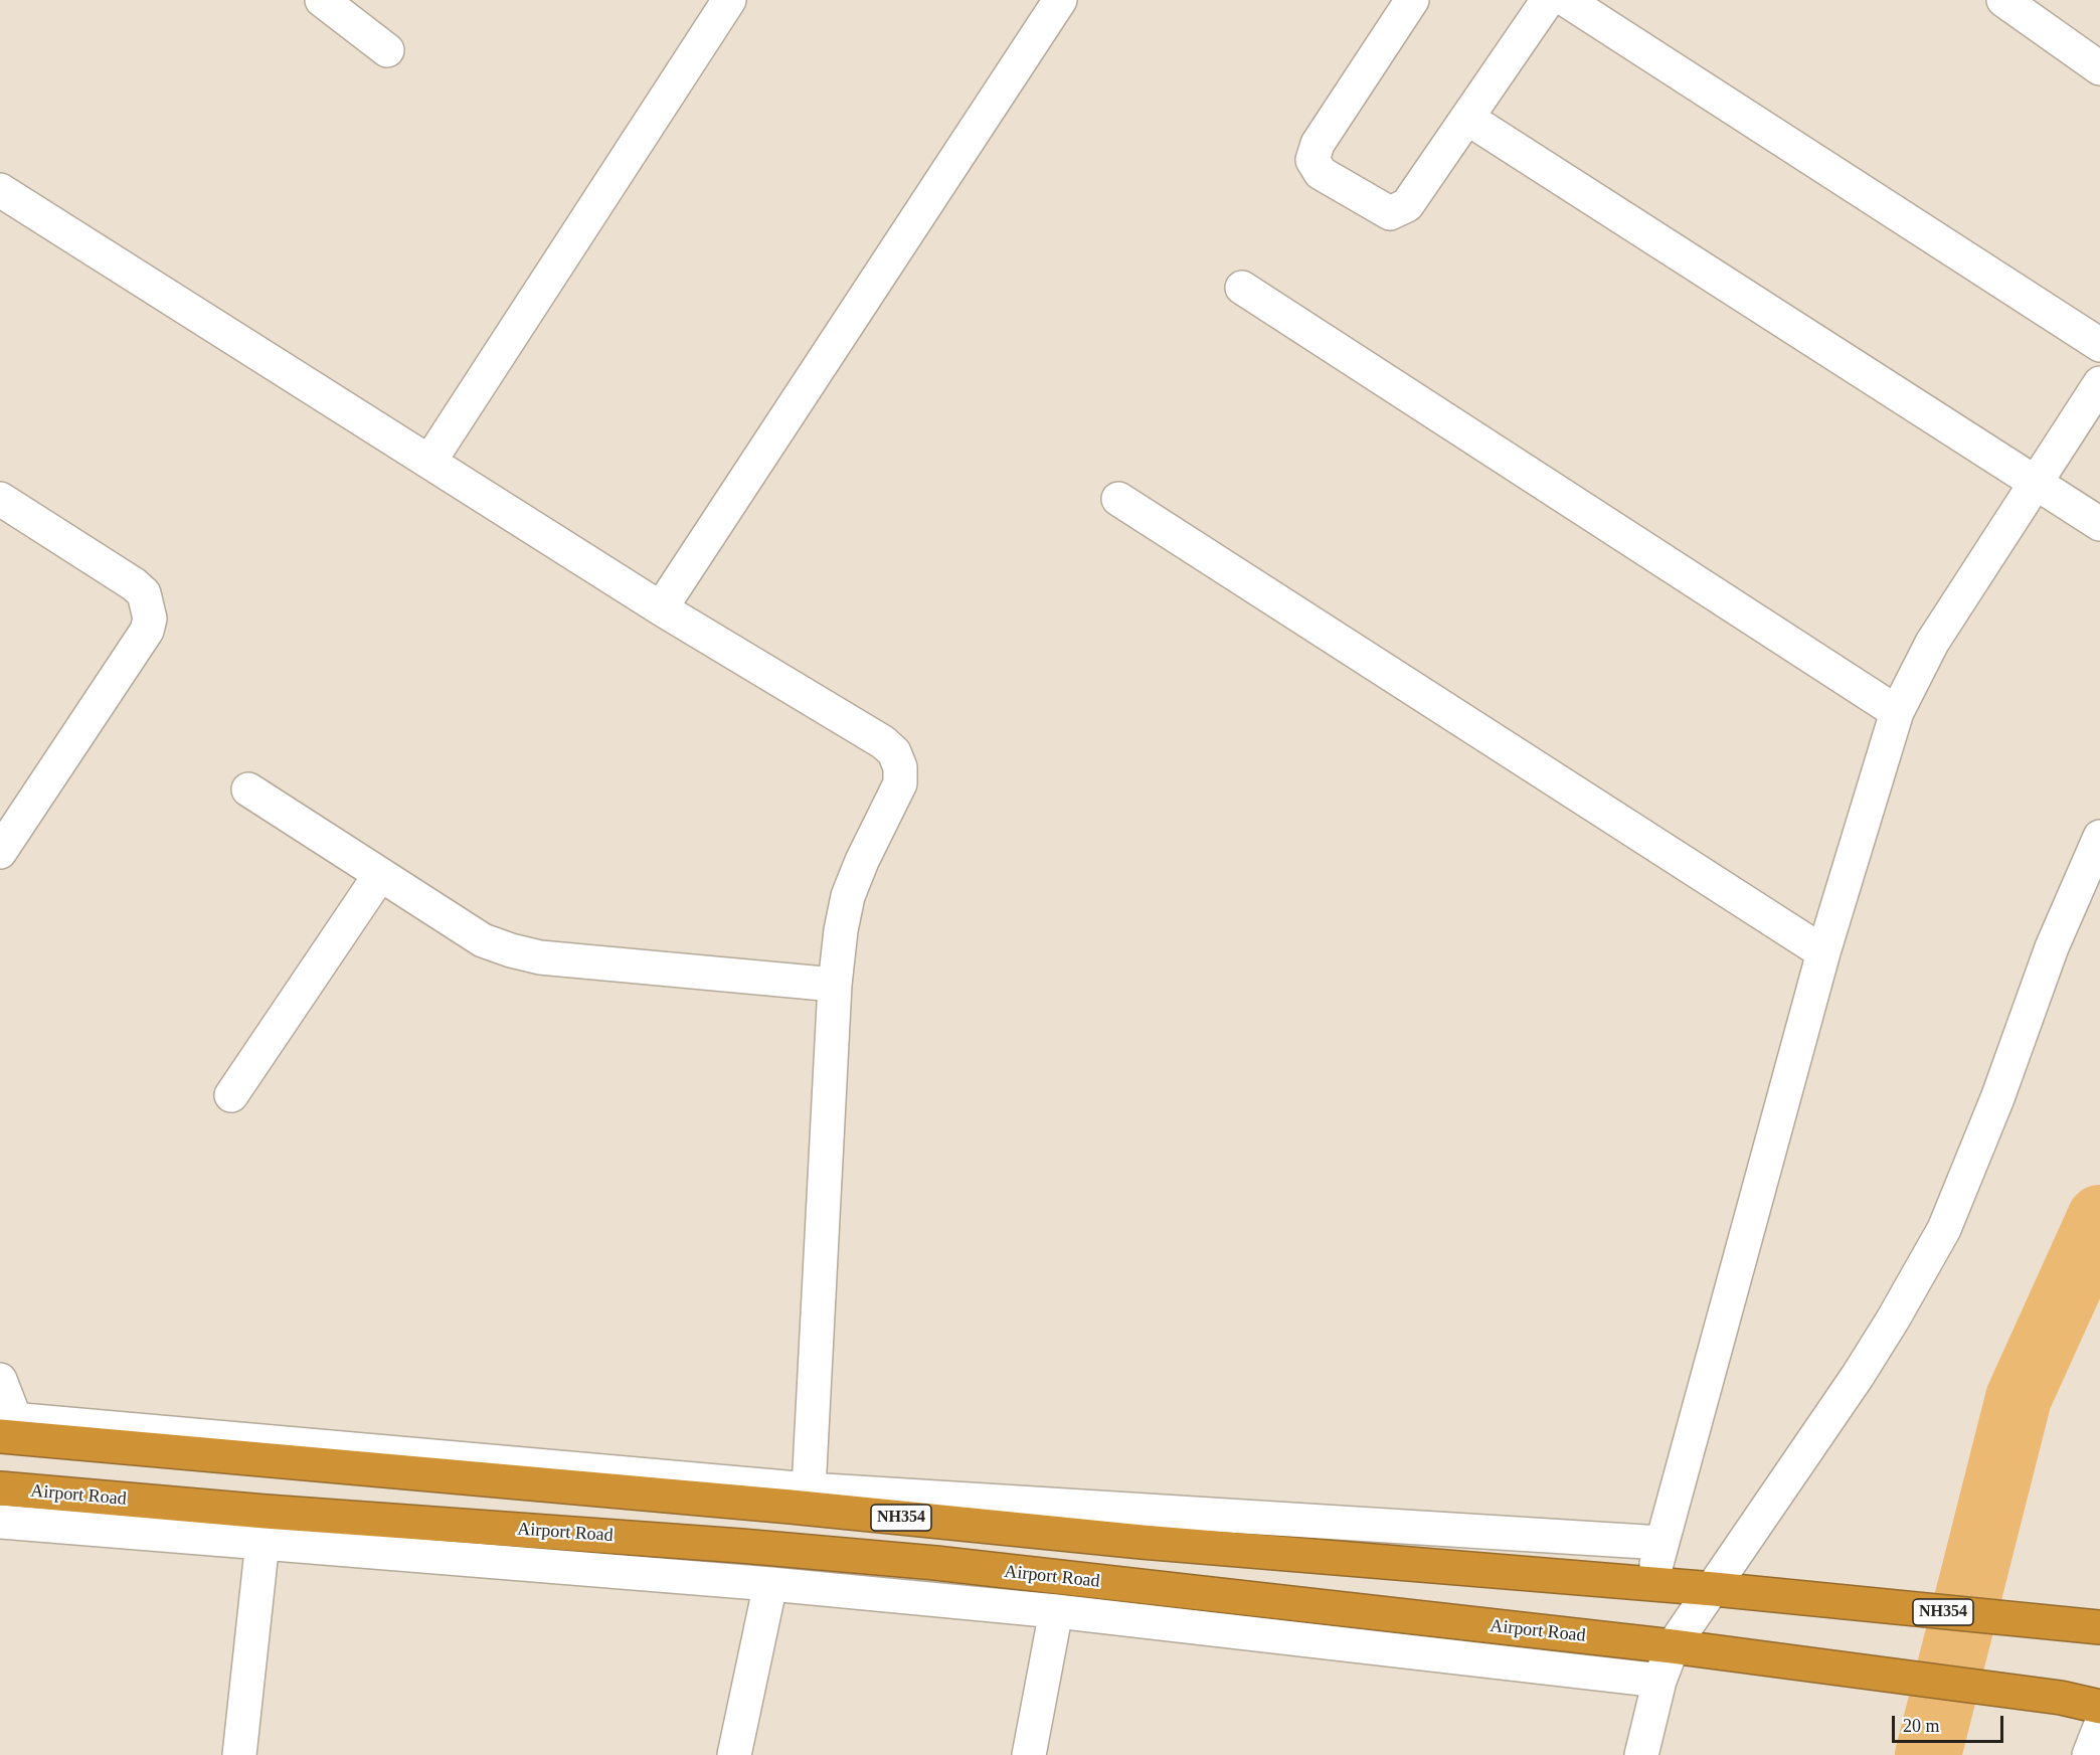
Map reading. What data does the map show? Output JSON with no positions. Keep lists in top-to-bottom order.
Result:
{
  "streets": {
    "highway": ["Airport Road", "NH354"]
  },
  "scale_bar": "20 m"
}
